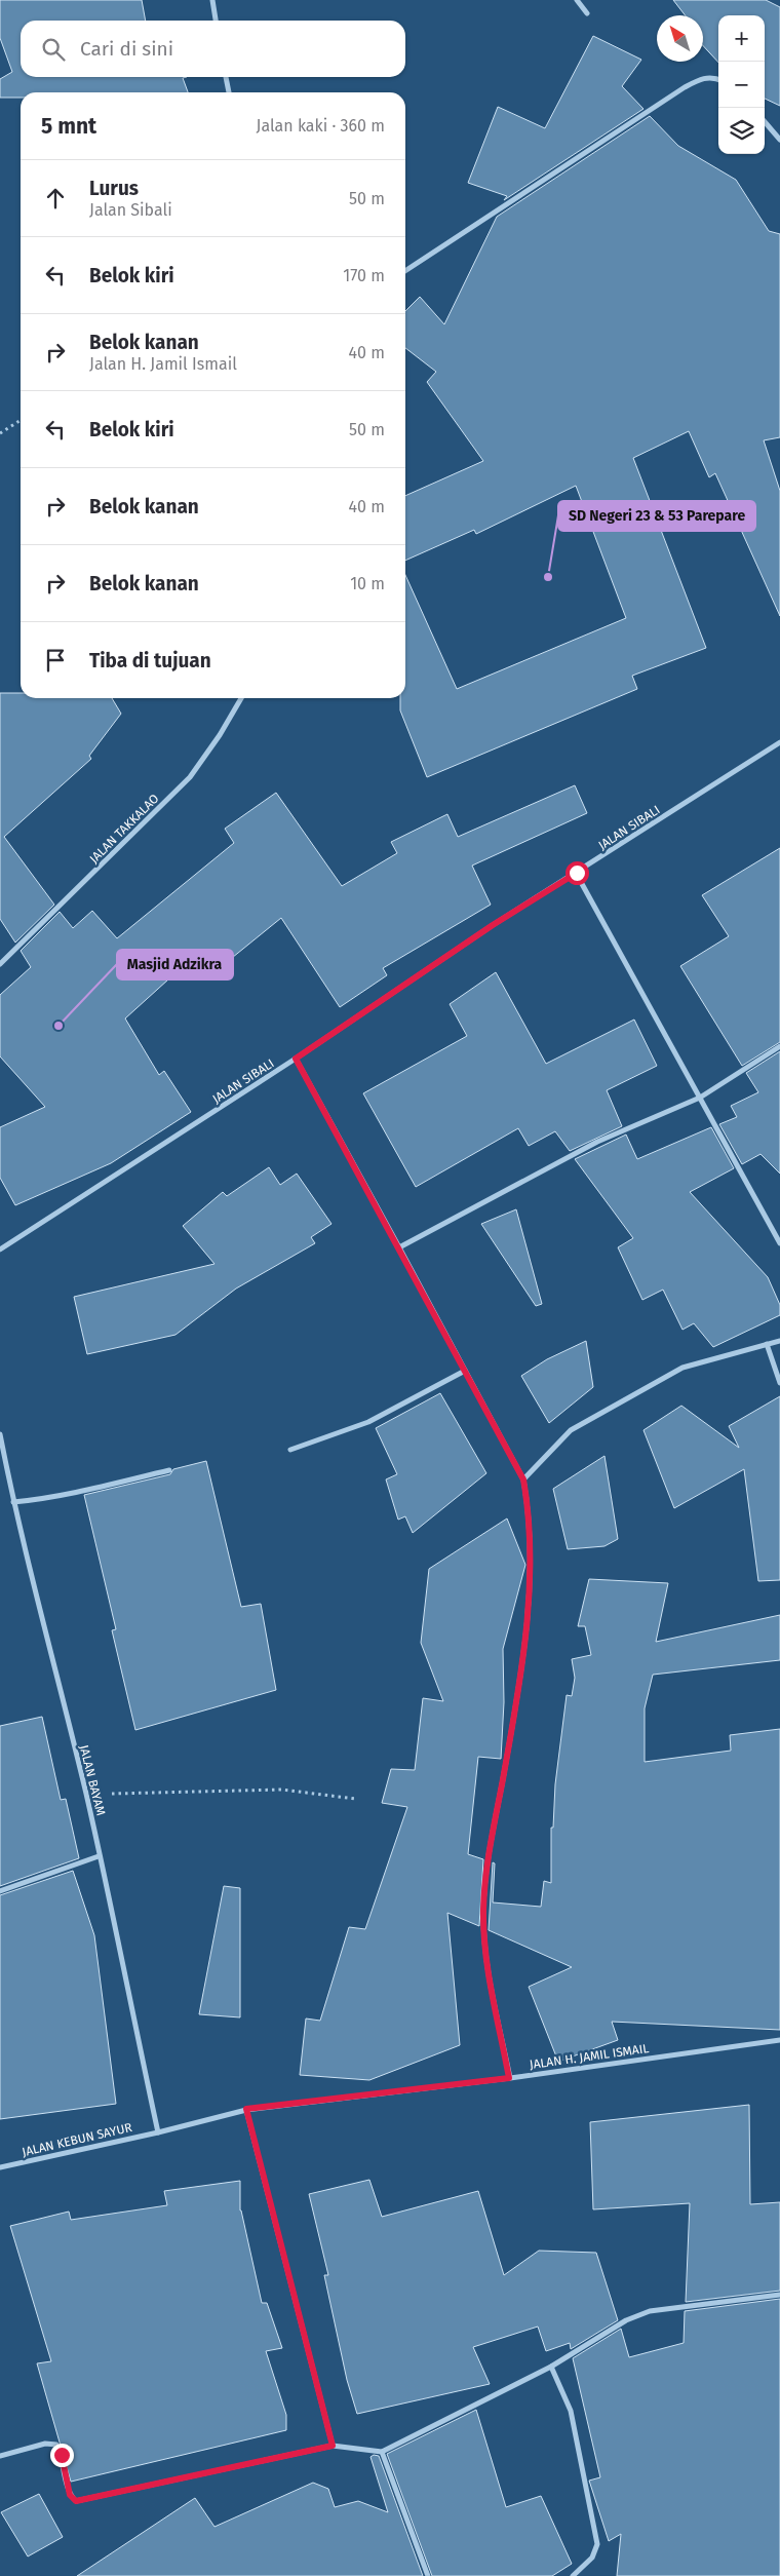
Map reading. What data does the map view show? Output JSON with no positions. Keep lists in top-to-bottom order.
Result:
{
  "streets": {
    "street": [
      "JALAN SIBALI",
      "JALAN TAKKALAO",
      "JALAN BAYAM",
      "JALAN H. JAMIL ISMAIL",
      "JALAN KEBUN SAYUR"
    ]
  },
  "crossings": [
    ["JALAN BAYAM", "JALAN H. JAMIL ISMAIL"],
    ["JALAN BAYAM", "JALAN KEBUN SAYUR"],
    ["JALAN H. JAMIL ISMAIL", "JALAN KEBUN SAYUR"]
  ],
  "places": ["SD Negeri 23 & 53 Parepare", "Masjid Adzikra"],
  "north": "top left",
  "page": {
    "map_buttons": ["+", "−"],
    "search": "Cari di sini",
    "heading": ["5 mnt", "Jalan kaki · 360 m"],
    "list": [
      ["Lurus", "Jalan Sibali", "50 m"],
      ["Belok kiri", "170 m"],
      ["Belok kanan", "Jalan H. Jamil Ismail", "40 m"],
      ["Belok kiri", "50 m"],
      ["Belok kanan", "40 m"],
      ["Belok kanan", "10 m"],
      "Tiba di tujuan"
    ]
  }
}
